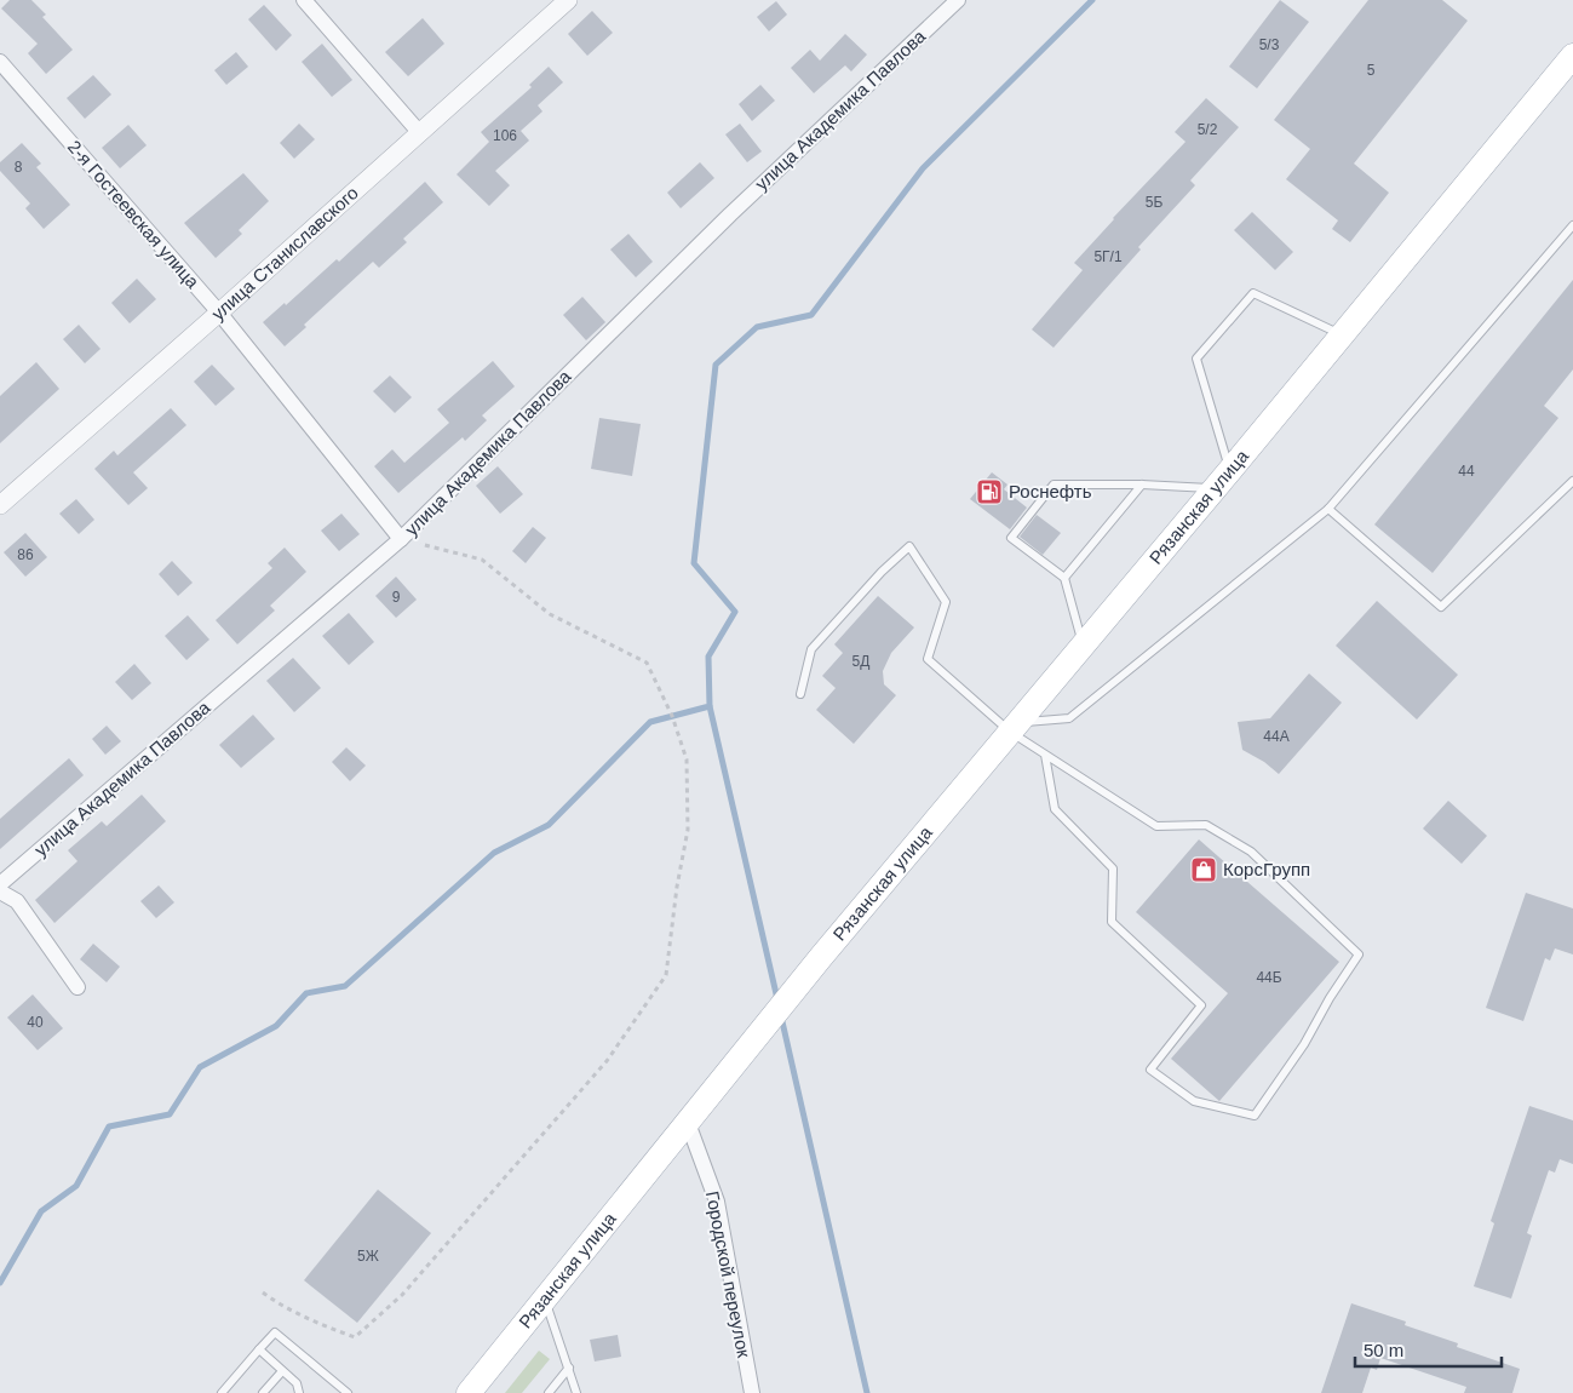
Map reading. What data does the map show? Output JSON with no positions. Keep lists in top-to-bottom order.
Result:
{
  "streets": {
    "main road": ["Рязанская улица"],
    "street": [
      "улица Академика Павлова",
      "2-я Гостеевская улица",
      "улица Станиславского",
      "Городской переулок"
    ]
  },
  "crossings": [
    ["улица Академика Павлова", "2-я Гостеевская улица"],
    ["2-я Гостеевская улица", "улица Станиславского"],
    ["Рязанская улица", "Городской переулок"]
  ],
  "places": {
    "fuel station": ["Роснефть"],
    "shop": ["КорсГрупп"]
  },
  "house_numbers": [
    "5/3",
    "5",
    "5/2",
    "106",
    "8",
    "5Б",
    "5Г/1",
    "44",
    "86",
    "9",
    "5Д",
    "44А",
    "44Б",
    "40",
    "5Ж"
  ],
  "scale_bar": "50 m"
}
